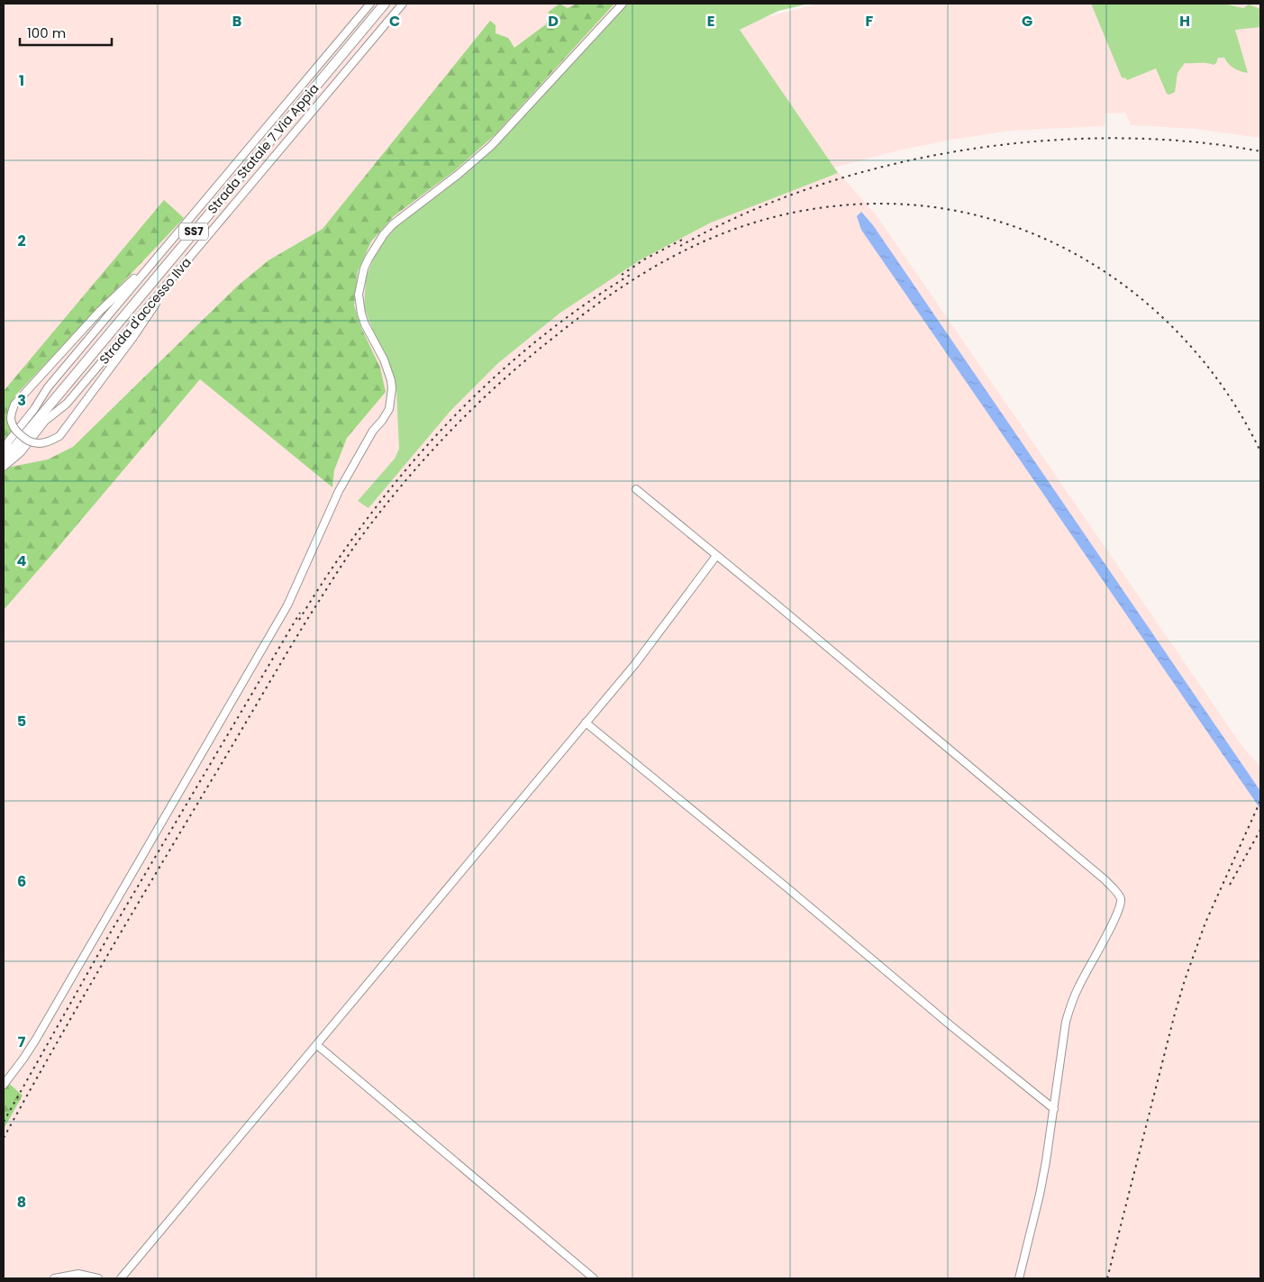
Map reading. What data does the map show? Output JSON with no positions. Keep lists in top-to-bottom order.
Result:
{
  "streets": {
    "main road": ["Strada Statale 7 Via Appia", "SS7"],
    "street": ["Strada d'accesso Ilva"]
  },
  "scale_bar": "100 m",
  "grid": {
    "columns": [
      "B",
      "C",
      "D",
      "E",
      "F",
      "G",
      "H"
    ],
    "rows": [
      "1",
      "2",
      "3",
      "4",
      "5",
      "6",
      "7",
      "8"
    ]
  }
}
